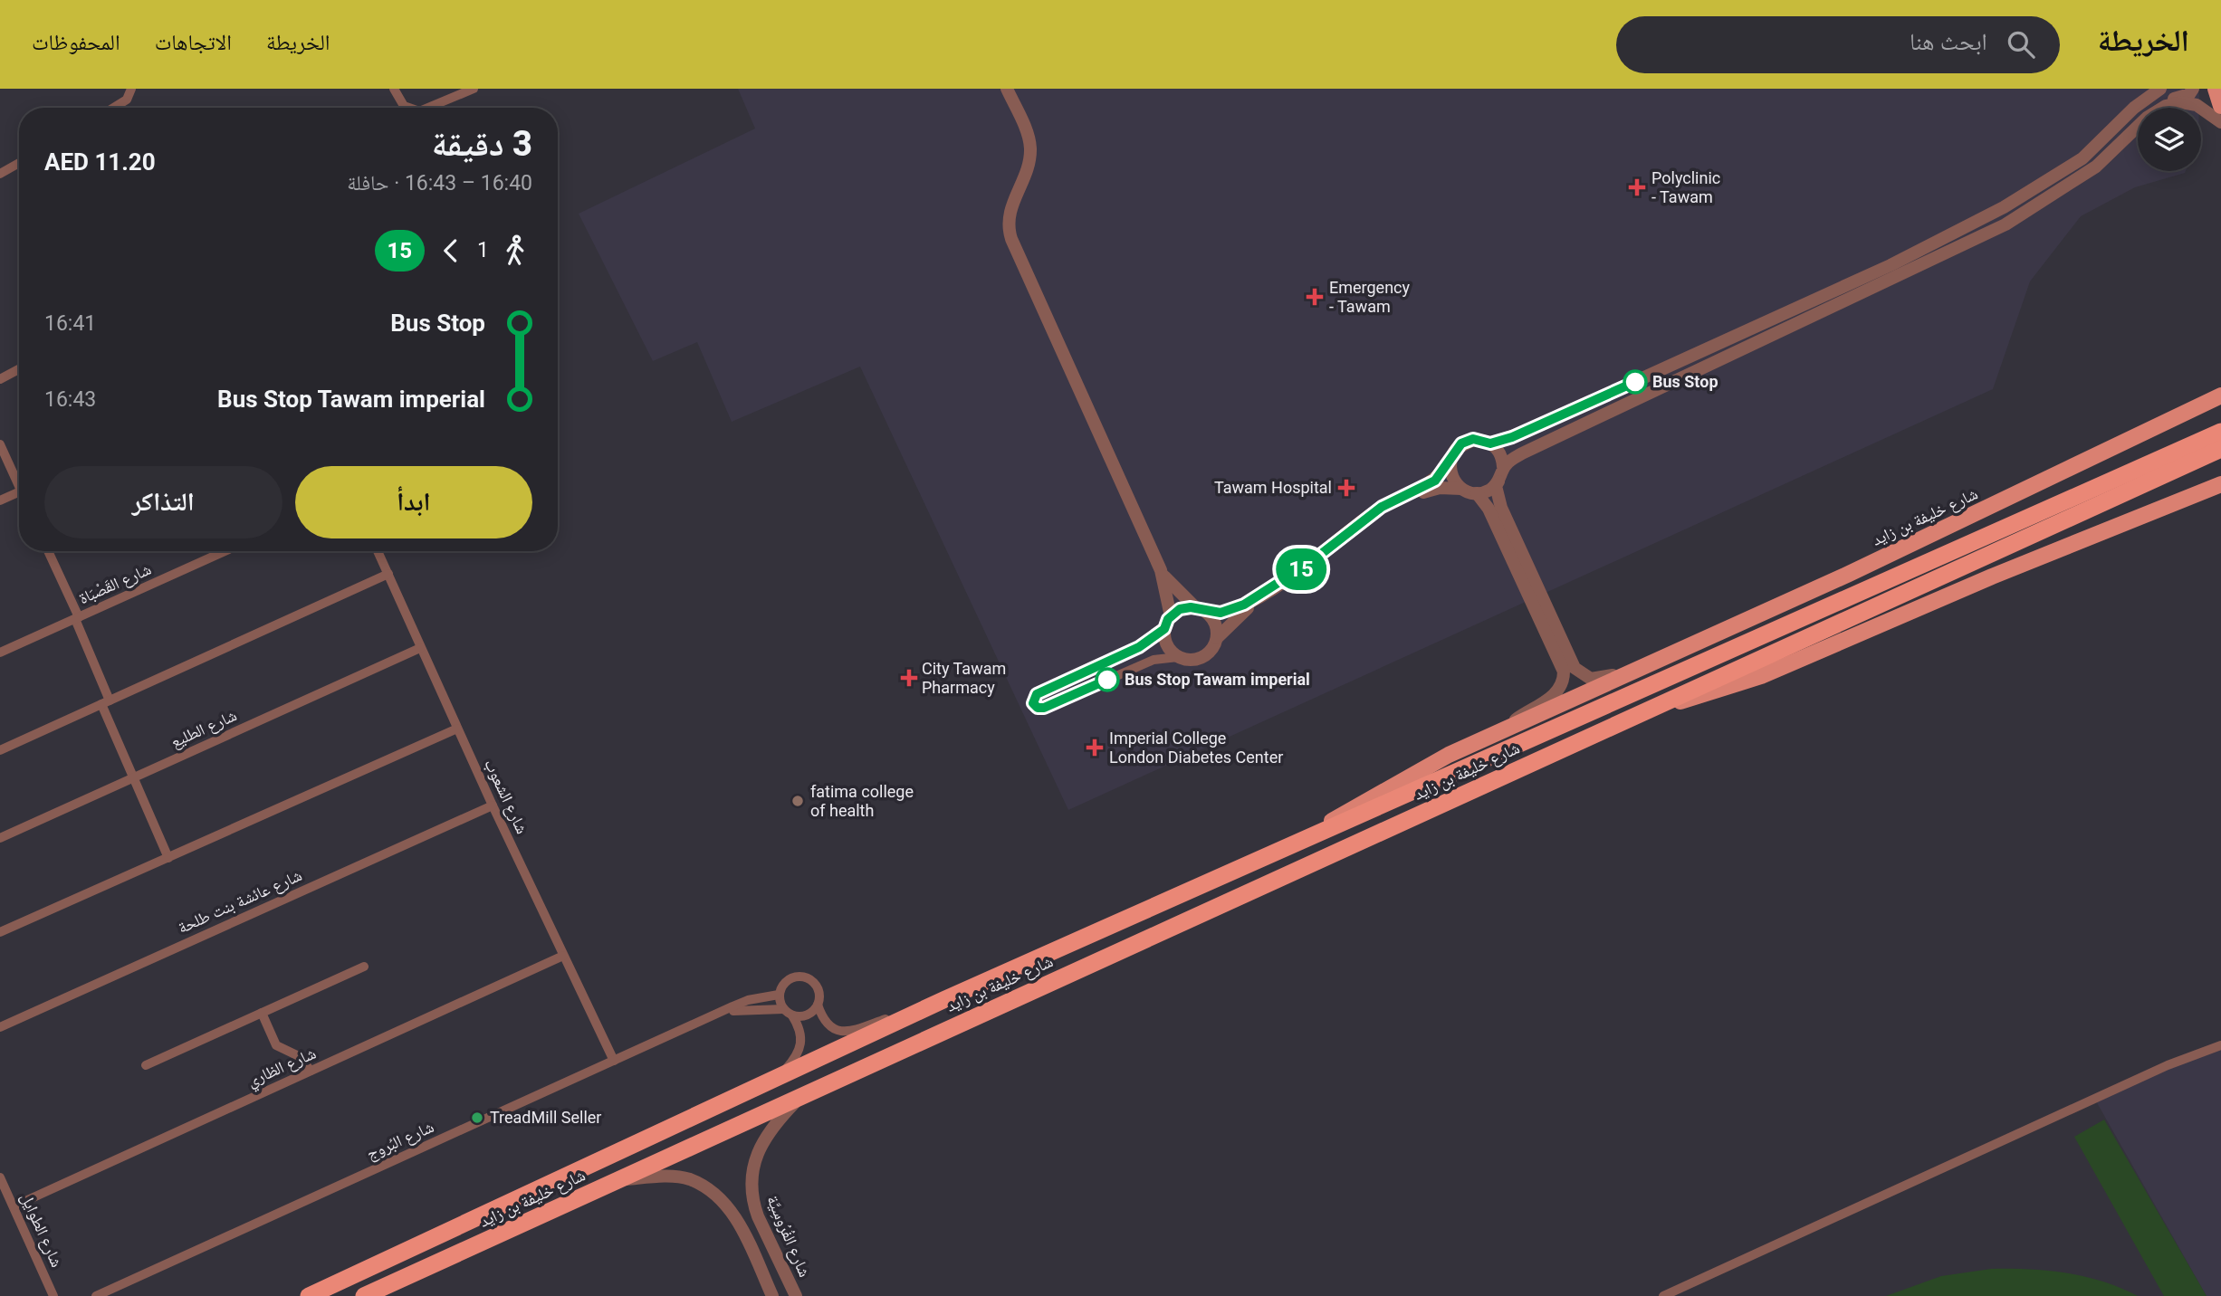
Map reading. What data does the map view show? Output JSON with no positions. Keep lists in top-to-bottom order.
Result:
{
  "streets": {
    "highway": ["شارع خليفة بن زايد"],
    "street": [
      "شارع القَصْبَاة",
      "شارع الطليع",
      "شارع الشعوب",
      "شارع عائشة بنت طلحة",
      "شارع الظاري",
      "شارع البُروج",
      "شارع الطوايل",
      "شارع الفُرُوسِيَّة"
    ]
  },
  "crossings": [
    ["شارع خليفة بن زايد", "شارع الفُرُوسِيَّة"],
    ["شارع الطليع", "شارع الشعوب"],
    ["شارع الشعوب", "شارع عائشة بنت طلحة"],
    ["شارع الشعوب", "شارع الظاري"],
    ["شارع الشعوب", "شارع البُروج"],
    ["شارع الظاري", "شارع الطوايل"]
  ],
  "places": {
    "health": [
      "Polyclinic - Tawam",
      "Emergency - Tawam",
      "Tawam Hospital",
      "City Tawam Pharmacy",
      "Imperial College London Diabetes Center"
    ],
    "other": [
      "Bus Stop",
      "Bus Stop Tawam imperial",
      "fatima college of health",
      "TreadMill Seller"
    ]
  },
  "lines": ["bus line 15"],
  "page": {
    "header": "الخريطة",
    "search": "ابحث هنا",
    "nav": ["الخريطة", "الاتجاهات", "المحفوظات"],
    "on_map": "15",
    "heading": ["3 دقيقة", "16:40 – 16:43 · حافلة", "AED 11.20"],
    "legs": ["1", "15"],
    "list": [
      {
        "name": "Bus Stop",
        "value": "16:41"
      },
      {
        "name": "Bus Stop Tawam imperial",
        "value": "16:43"
      }
    ],
    "buttons": ["ابدأ", "التذاكر"]
  }
}
